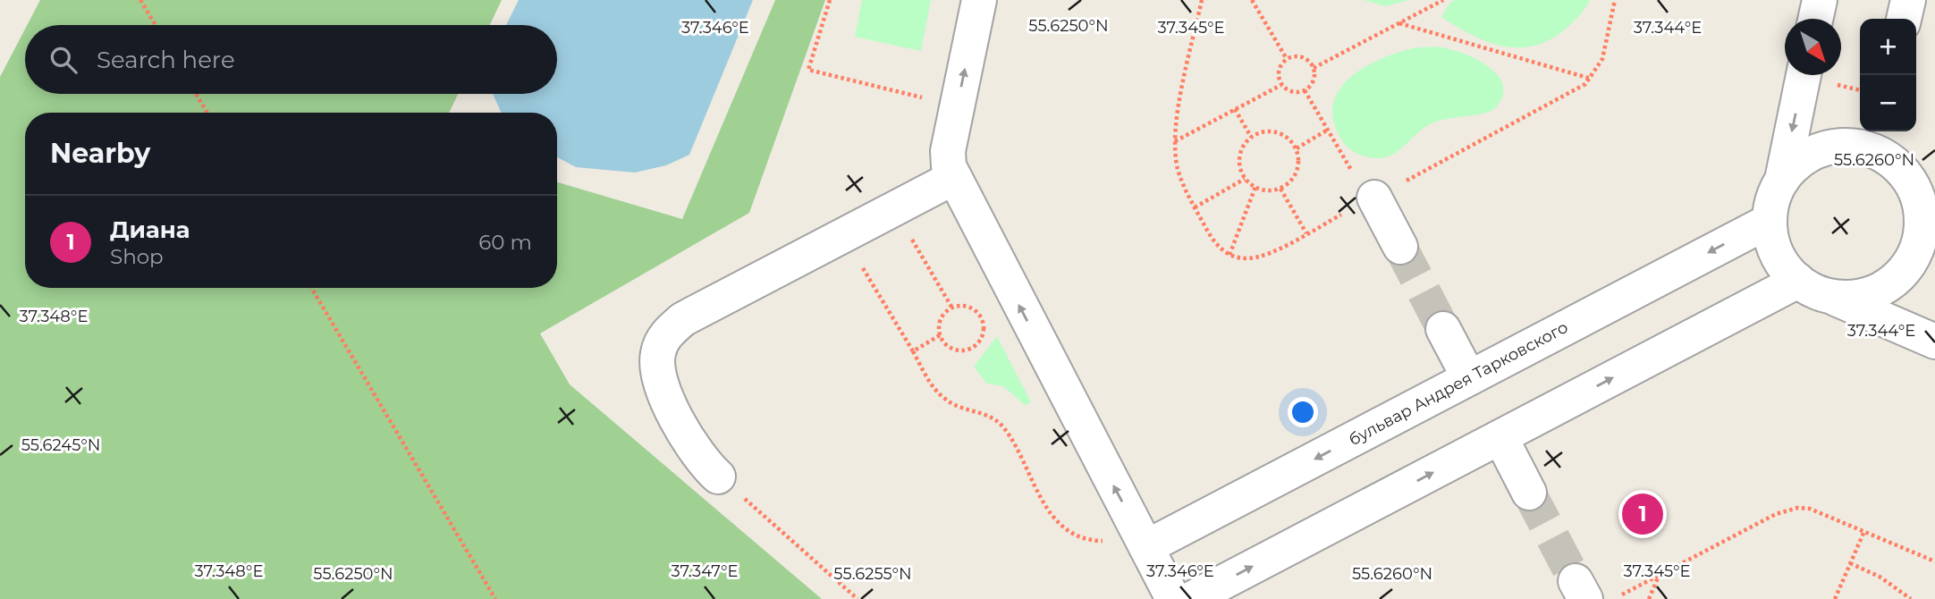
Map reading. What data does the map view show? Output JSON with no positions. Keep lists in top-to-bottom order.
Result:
{
  "streets": {
    "street": ["бульвар Андрея Тарковского"]
  },
  "north": "bottom right",
  "page": {
    "map_buttons": ["+", "−"],
    "search": "Search here",
    "heading": "Nearby",
    "list": [
      {
        "mark": "1",
        "name": "Диана",
        "note": "Shop",
        "value": "60 m"
      }
    ],
    "pins": "1"
  },
  "coordinates": [
    "55.6250°N",
    "37.346°E",
    "37.344°E",
    "37.345°E",
    "55.6260°N",
    "37.348°E",
    "55.6245°N",
    "37.347°E",
    "55.6255°N"
  ]
}
